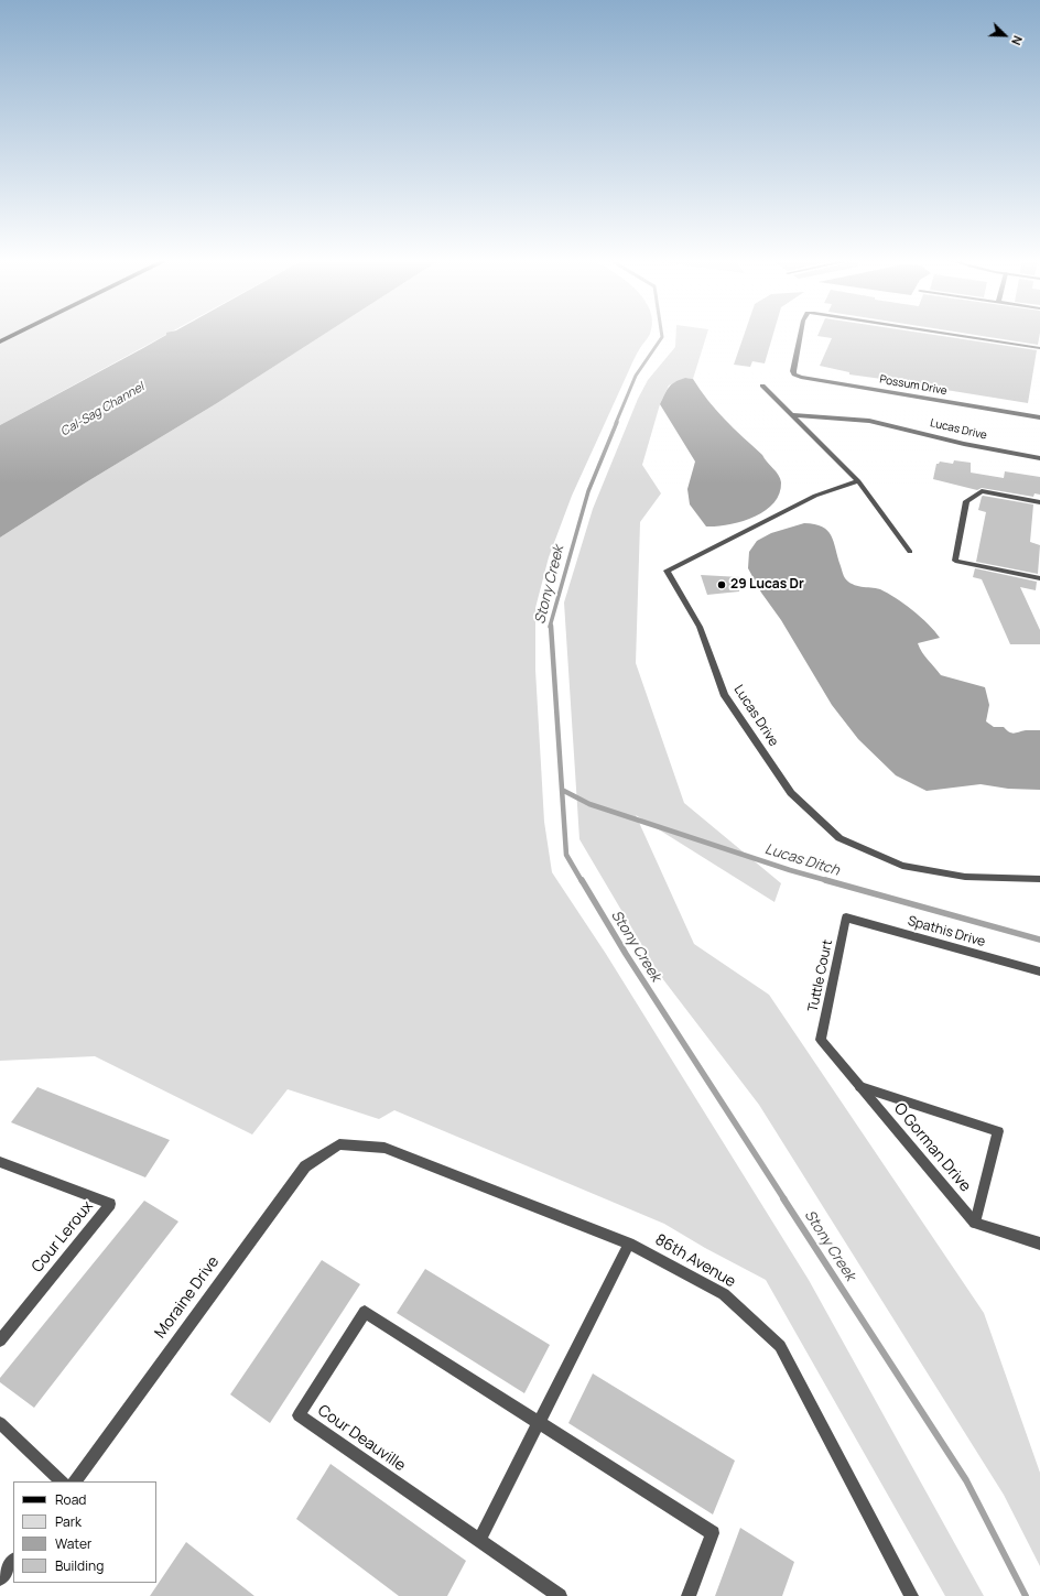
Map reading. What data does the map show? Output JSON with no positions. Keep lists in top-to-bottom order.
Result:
{
  "streets": {
    "street": [
      "Possum Drive",
      "Lucas Drive",
      "Spathis Drive",
      "Tuttle Court",
      "O Gorman Drive",
      "Cour Leroux",
      "86th Avenue",
      "Moraine Drive",
      "Cour Deauville"
    ]
  },
  "crossings": [
    ["Spathis Drive", "Tuttle Court"],
    ["Tuttle Court", "O Gorman Drive"],
    ["86th Avenue", "Moraine Drive"]
  ],
  "water": ["Cal-Sag Channel", "Stony Creek", "Lucas Ditch"],
  "places": ["29 Lucas Dr"],
  "legend": [
    "Road",
    "Park",
    "Water",
    "Building"
  ],
  "north": "bottom right"
}
